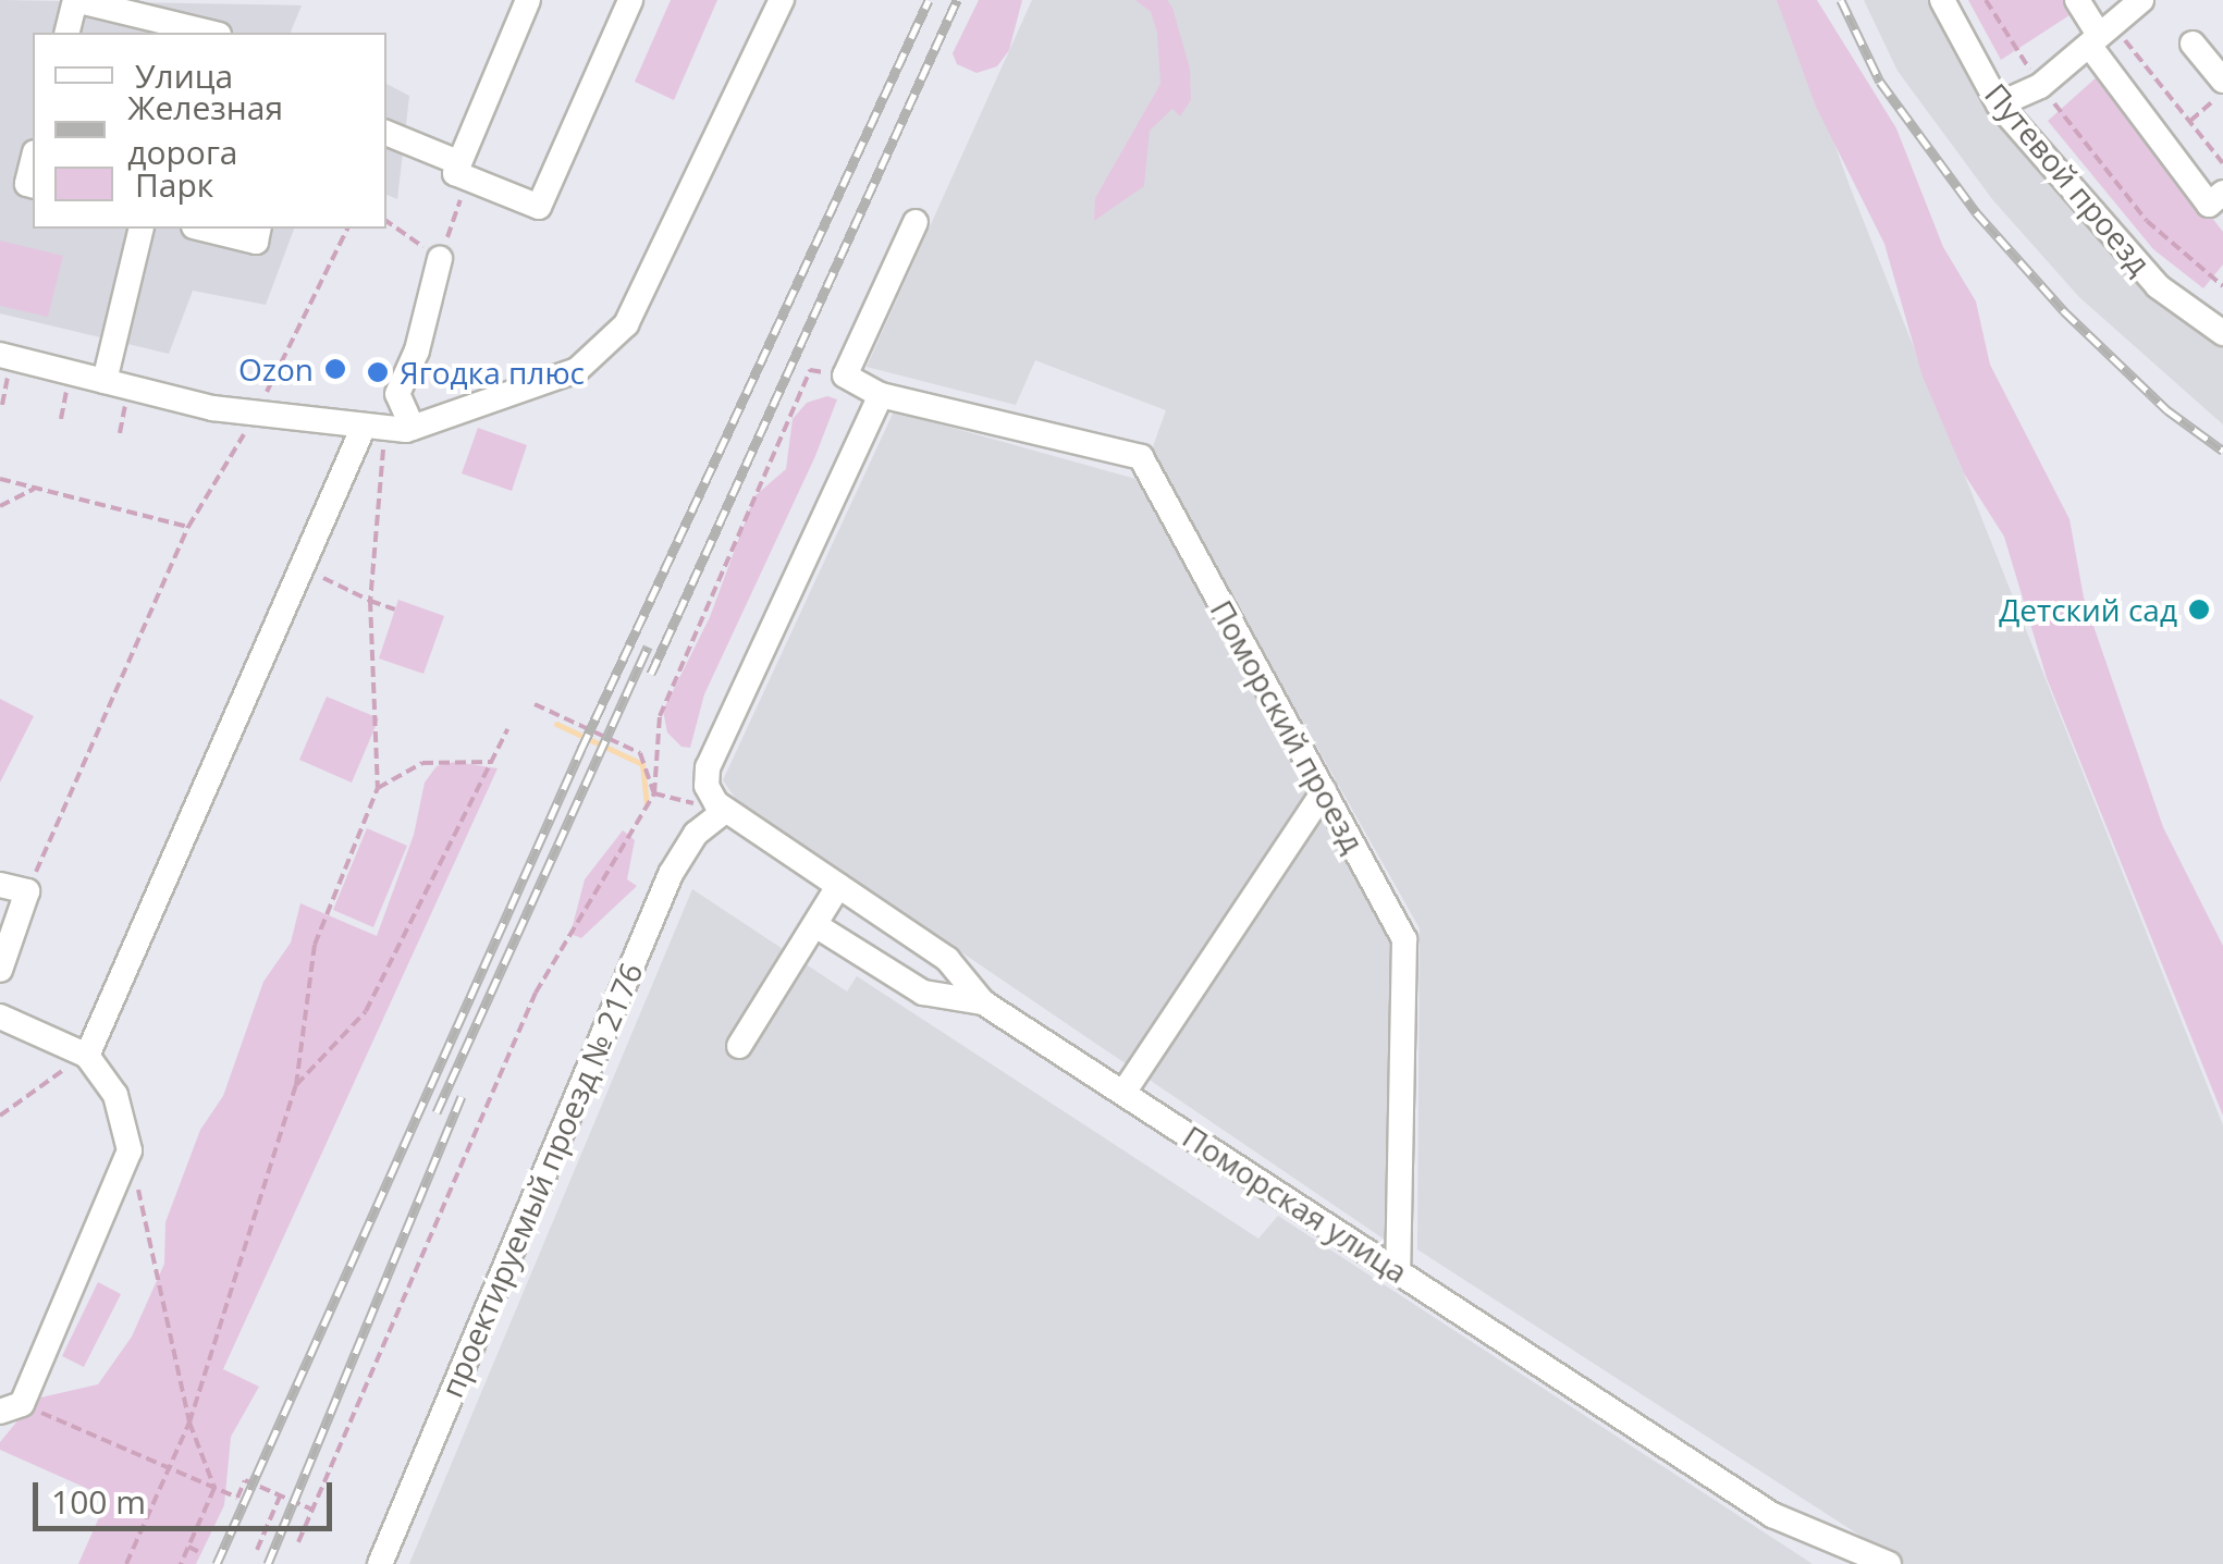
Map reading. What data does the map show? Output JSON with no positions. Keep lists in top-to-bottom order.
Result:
{
  "streets": {
    "street": [
      "Путевой проезд",
      "Поморский проезд",
      "проектируемый проезд № 2176",
      "Поморская улица"
    ]
  },
  "crossings": [
    ["Поморский проезд", "Поморская улица"],
    ["проектируемый проезд № 2176", "Поморская улица"]
  ],
  "places": ["Ozon", "Ягодка плюс", "Детский сад"],
  "legend": ["Улица", "Железная дорога", "Парк"],
  "scale_bar": "100 m"
}
